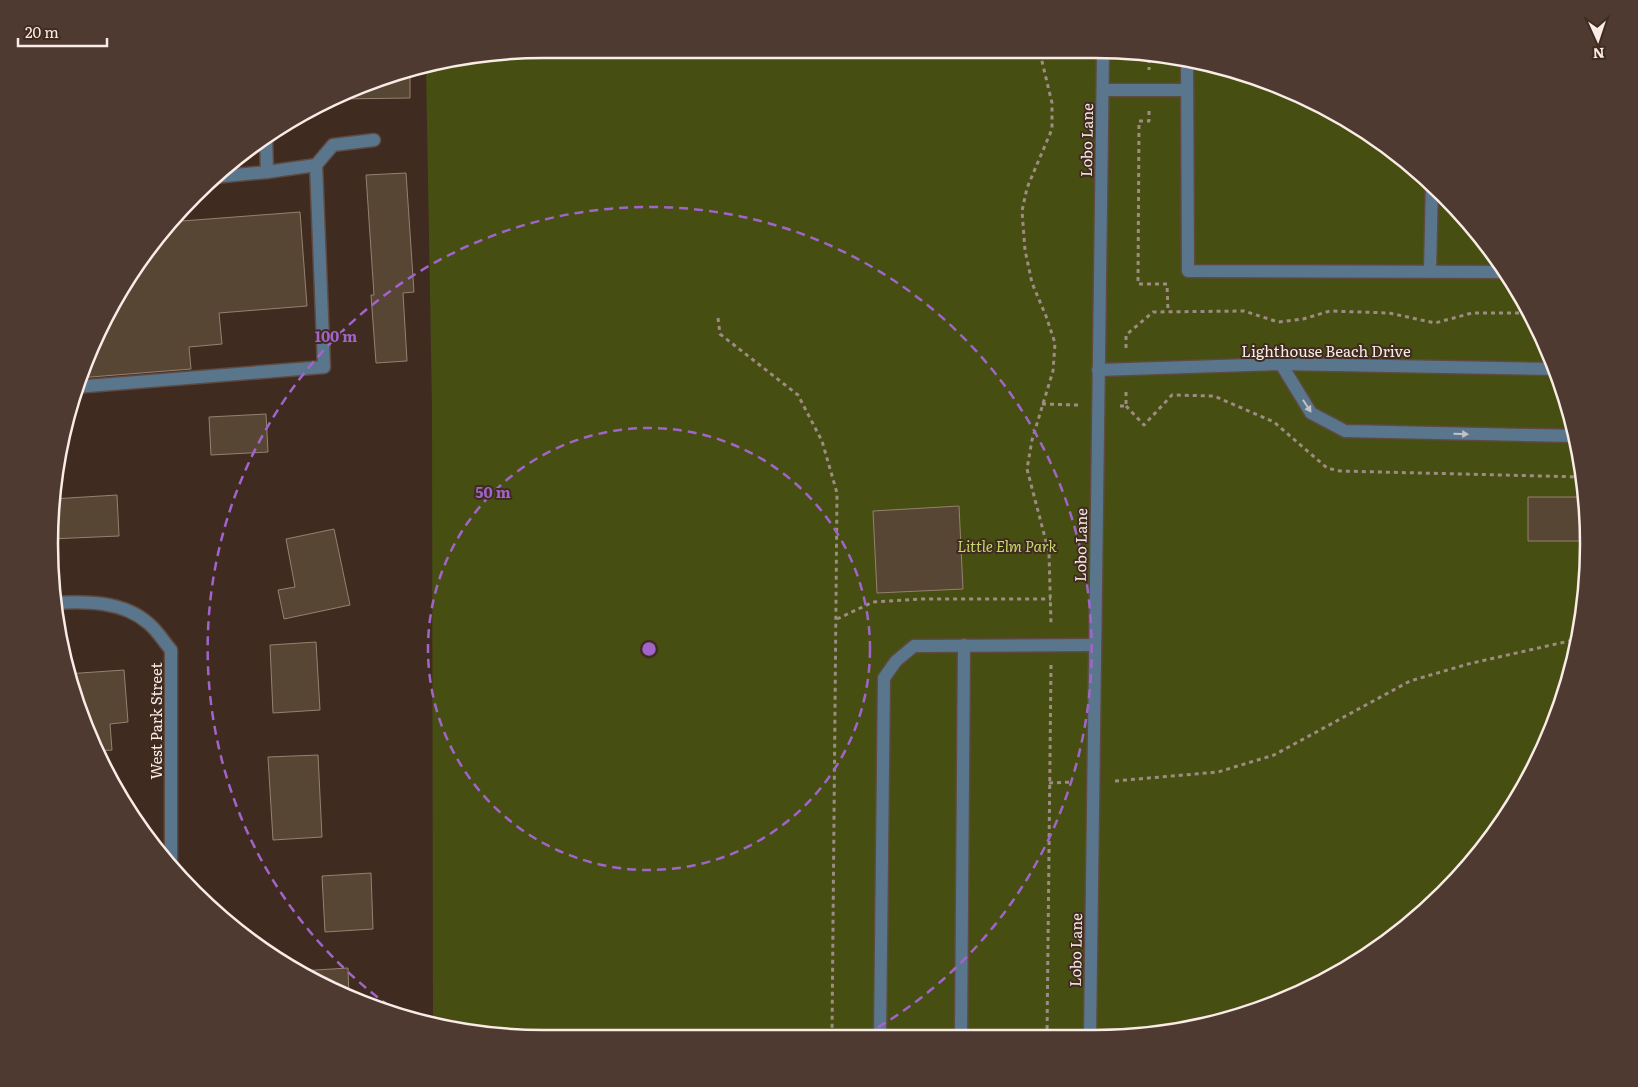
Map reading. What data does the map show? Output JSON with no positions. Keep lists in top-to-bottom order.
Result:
{
  "streets": {
    "street": ["Lobo Lane", "Lighthouse Beach Drive", "West Park Street"]
  },
  "crossings": [
    ["Lobo Lane", "Lighthouse Beach Drive"]
  ],
  "parks": ["Little Elm Park"],
  "scale_bar": "20 m",
  "north": "bottom",
  "rings": ["100 m", "50 m"]
}
